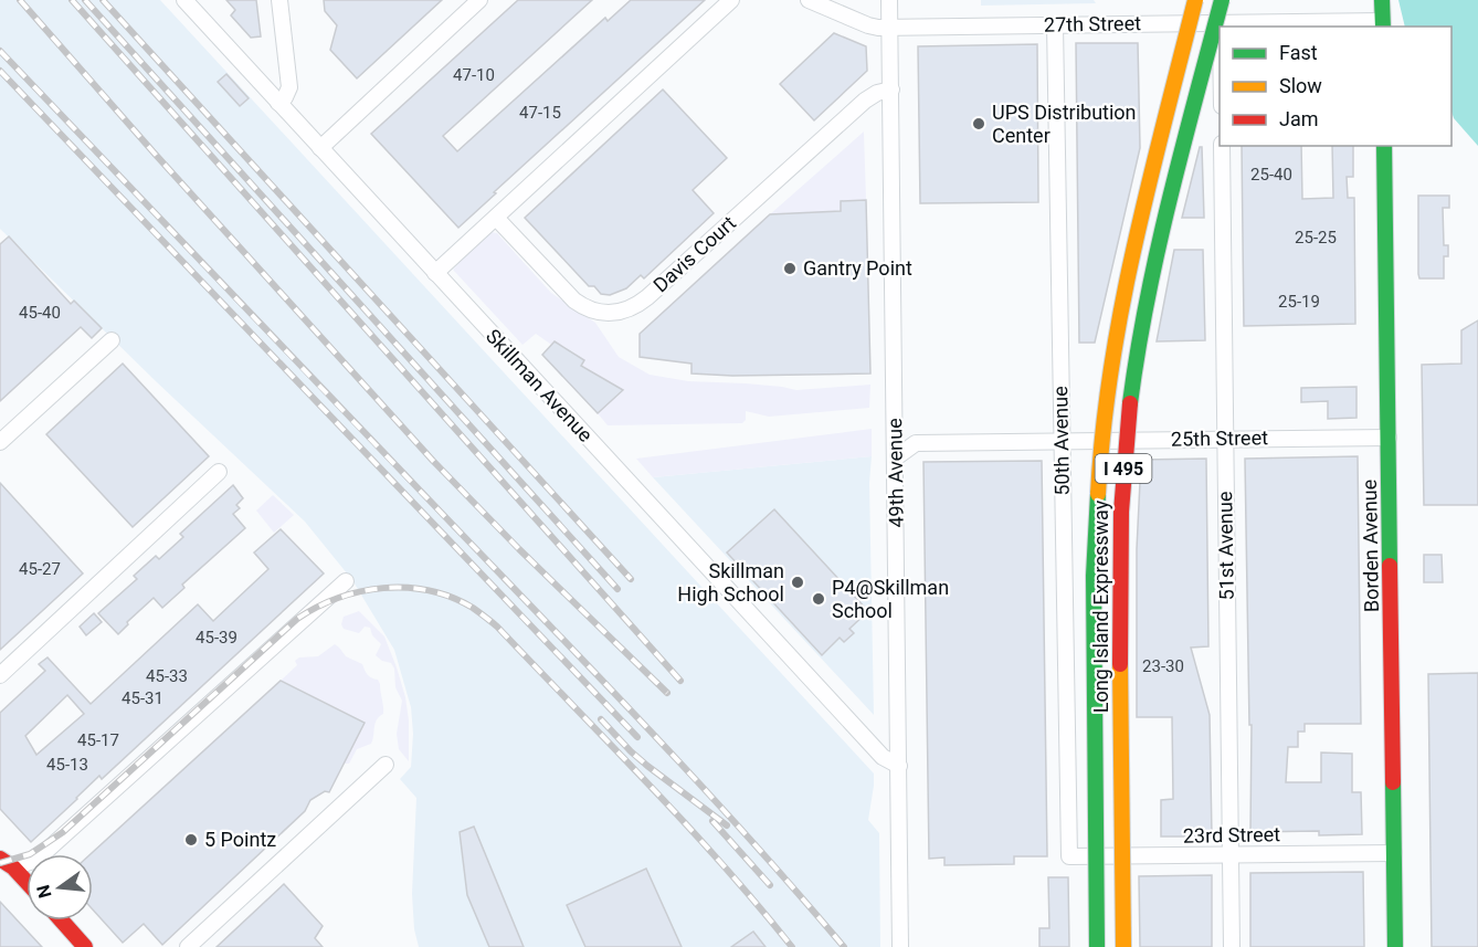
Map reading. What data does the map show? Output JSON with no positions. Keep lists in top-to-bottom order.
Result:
{
  "streets": {
    "main road": ["I 495", "Borden Avenue", "Long Island Expressway"],
    "street": [
      "27th Street",
      "Davis Court",
      "Skillman Avenue",
      "25th Street",
      "50th Avenue",
      "49th Avenue",
      "51st Avenue",
      "23rd Street"
    ]
  },
  "crossings": [
    ["27th Street", "50th Avenue"],
    ["27th Street", "49th Avenue"],
    ["Davis Court", "49th Avenue"],
    ["Skillman Avenue", "49th Avenue"],
    ["25th Street", "50th Avenue"],
    ["25th Street", "49th Avenue"],
    ["25th Street", "51st Avenue"],
    ["25th Street", "Borden Avenue"],
    ["50th Avenue", "23rd Street"],
    ["51st Avenue", "23rd Street"],
    ["Borden Avenue", "23rd Street"]
  ],
  "places": [
    "UPS Distribution Center",
    "Gantry Point",
    "Skillman High School",
    "P4@Skillman School",
    "5 Pointz"
  ],
  "house_numbers": [
    "47-10",
    "47-15",
    "25-40",
    "25-25",
    "25-19",
    "45-40",
    "45-27",
    "45-39",
    "23-30",
    "45-33",
    "45-31",
    "45-17",
    "45-13"
  ],
  "legend": ["Fast", "Slow", "Jam"],
  "north": "left"
}
